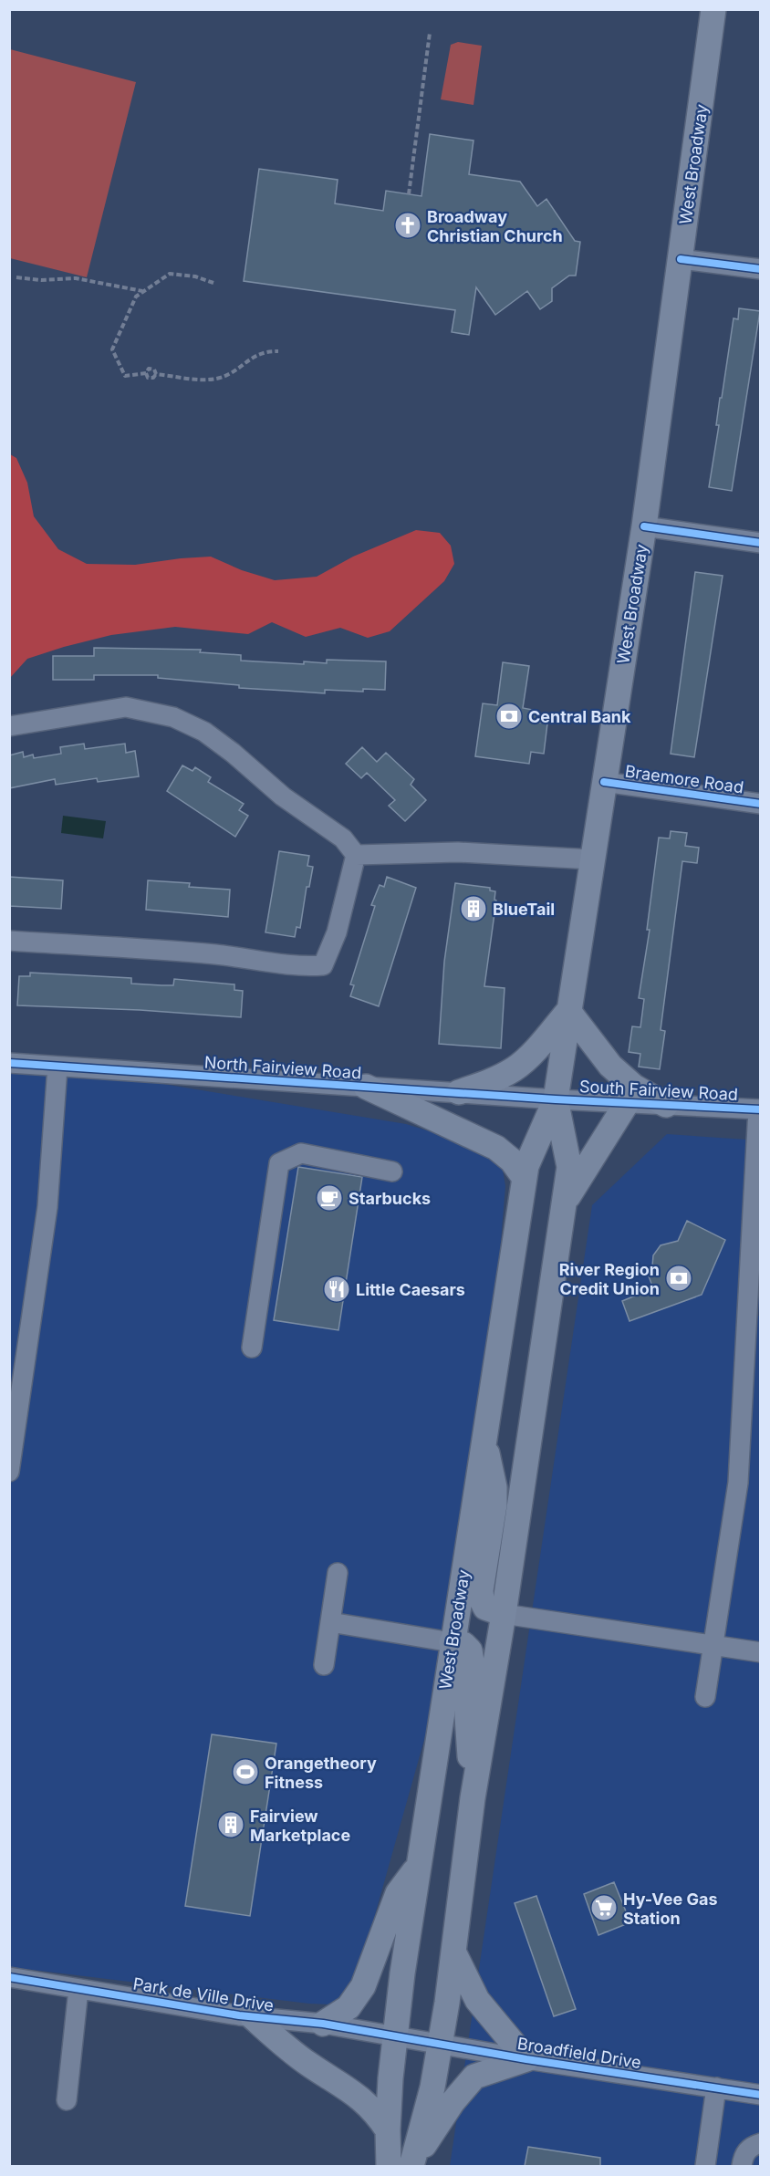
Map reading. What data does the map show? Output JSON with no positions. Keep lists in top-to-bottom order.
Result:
{
  "streets": {
    "main road": ["West Broadway"],
    "street": [
      "Braemore Road",
      "North Fairview Road",
      "South Fairview Road",
      "Park de Ville Drive",
      "Broadfield Drive"
    ]
  },
  "crossings": [
    ["West Broadway", "Braemore Road"],
    ["West Broadway", "North Fairview Road"],
    ["West Broadway", "South Fairview Road"],
    ["West Broadway", "Park de Ville Drive"],
    ["West Broadway", "Broadfield Drive"],
    ["North Fairview Road", "South Fairview Road"],
    ["Park de Ville Drive", "Broadfield Drive"]
  ],
  "places": {
    "church": ["Broadway Christian Church"],
    "bank": ["Central Bank", "River Region Credit Union"],
    "building": ["BlueTail", "Fairview Marketplace"],
    "cafe": ["Starbucks"],
    "restaurant": ["Little Caesars"],
    "sports": ["Orangetheory Fitness"],
    "supermarket": ["Hy-Vee Gas Station"]
  }
}
